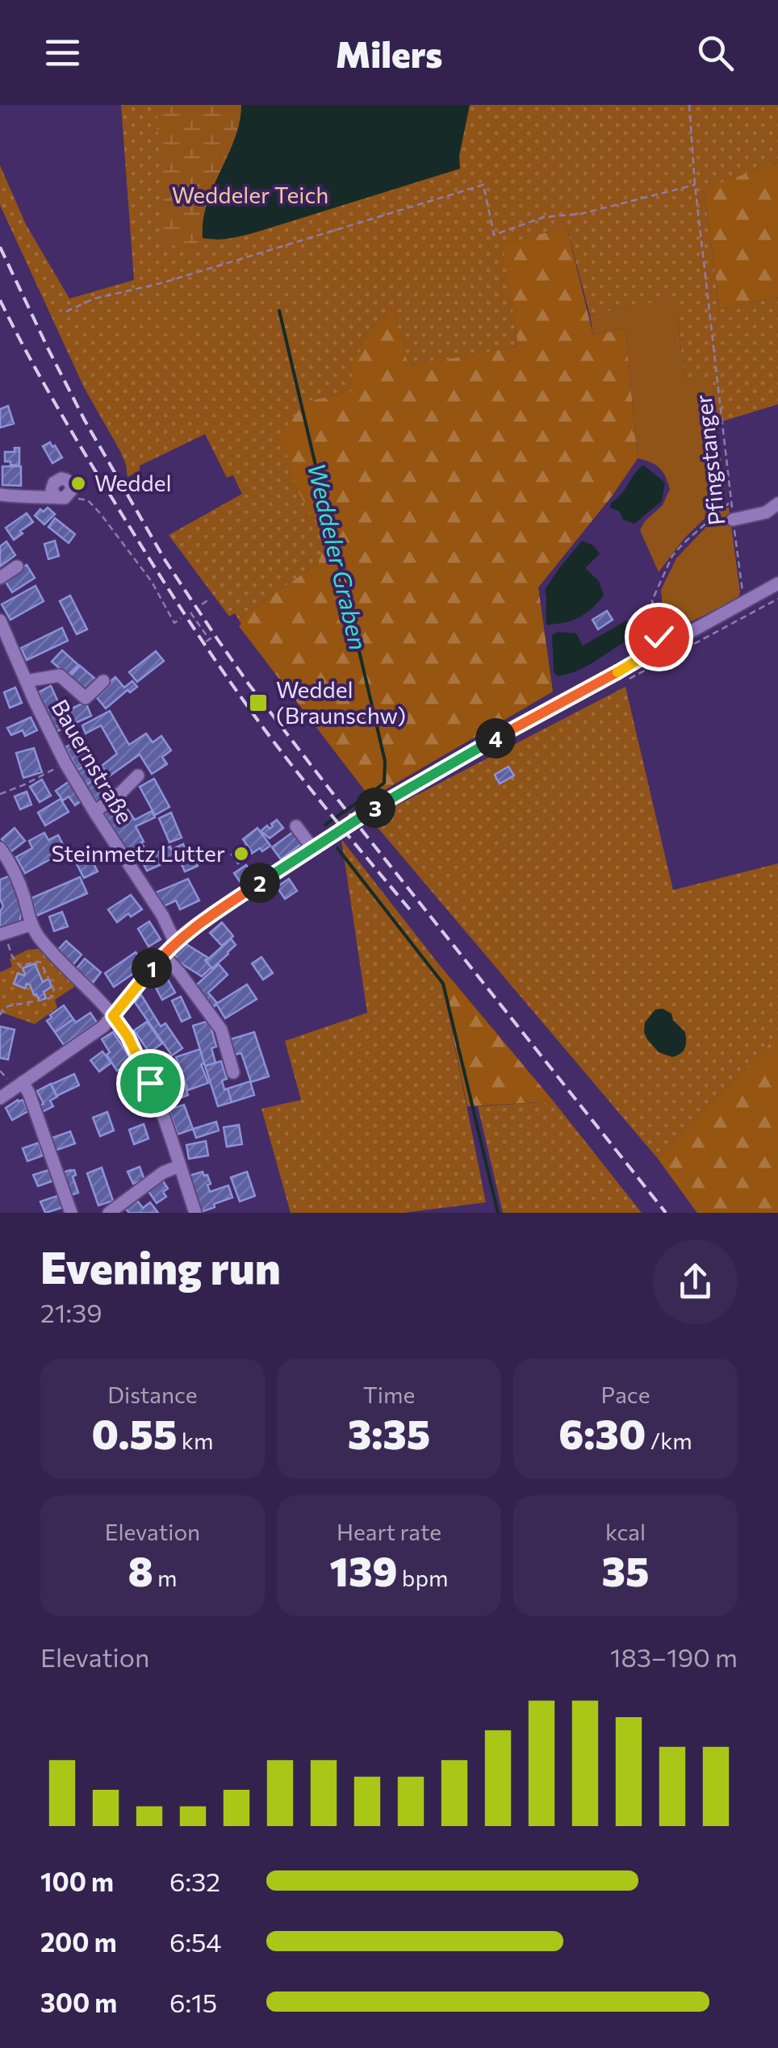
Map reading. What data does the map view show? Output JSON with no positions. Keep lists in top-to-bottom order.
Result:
{
  "streets": {
    "street": ["Bauernstraße"],
    "path": ["Pfingstanger"]
  },
  "water": ["Weddeler Graben"],
  "parks": ["Weddeler Teich"],
  "places": {
    "other": ["Weddel", "Steinmetz Lutter"],
    "transit": ["Weddel (Braunschw)"]
  },
  "page": {
    "header": "Milers",
    "pins": [
      "4",
      "3",
      "2",
      "1"
    ],
    "heading": ["Evening run", "21:39"],
    "stats": [
      ["Distance", "0.55 km"],
      ["Time", "3:35"],
      ["Pace", "6:30 /km"],
      ["Elevation", "8 m"],
      ["Heart rate", "139 bpm"],
      ["kcal", "35"]
    ],
    "chart": ["Elevation", "183–190 m"],
    "list": [
      {
        "name": "100 m",
        "note": "6:32"
      },
      {
        "name": "200 m",
        "note": "6:54"
      },
      {
        "name": "300 m",
        "note": "6:15"
      }
    ]
  }
}
